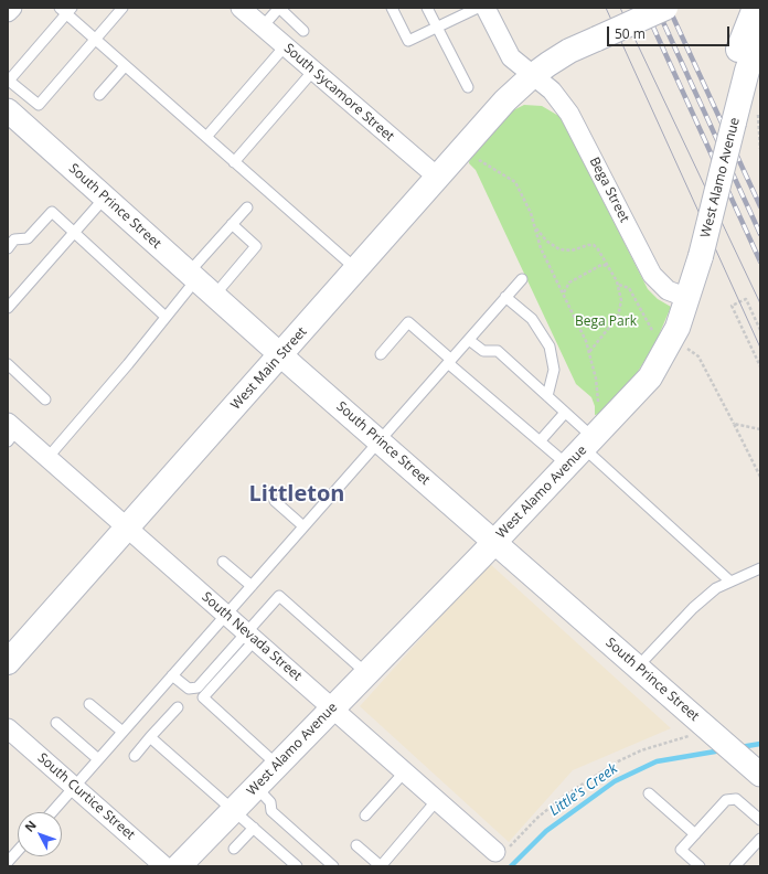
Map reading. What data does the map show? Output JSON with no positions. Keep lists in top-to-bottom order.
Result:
{
  "streets": {
    "main road": ["West Alamo Avenue", "West Main Street"],
    "street": [
      "South Sycamore Street",
      "Bega Street",
      "South Prince Street",
      "South Nevada Street",
      "South Curtice Street"
    ]
  },
  "crossings": [
    ["South Sycamore Street", "West Main Street"],
    ["West Alamo Avenue", "Bega Street"],
    ["West Alamo Avenue", "South Prince Street"],
    ["West Alamo Avenue", "South Nevada Street"],
    ["Bega Street", "West Main Street"],
    ["South Prince Street", "West Main Street"],
    ["West Main Street", "South Nevada Street"]
  ],
  "districts": ["Littleton"],
  "water": ["Little's Creek"],
  "parks": ["Bega Park"],
  "scale_bar": "50 m",
  "north": "top left"
}
